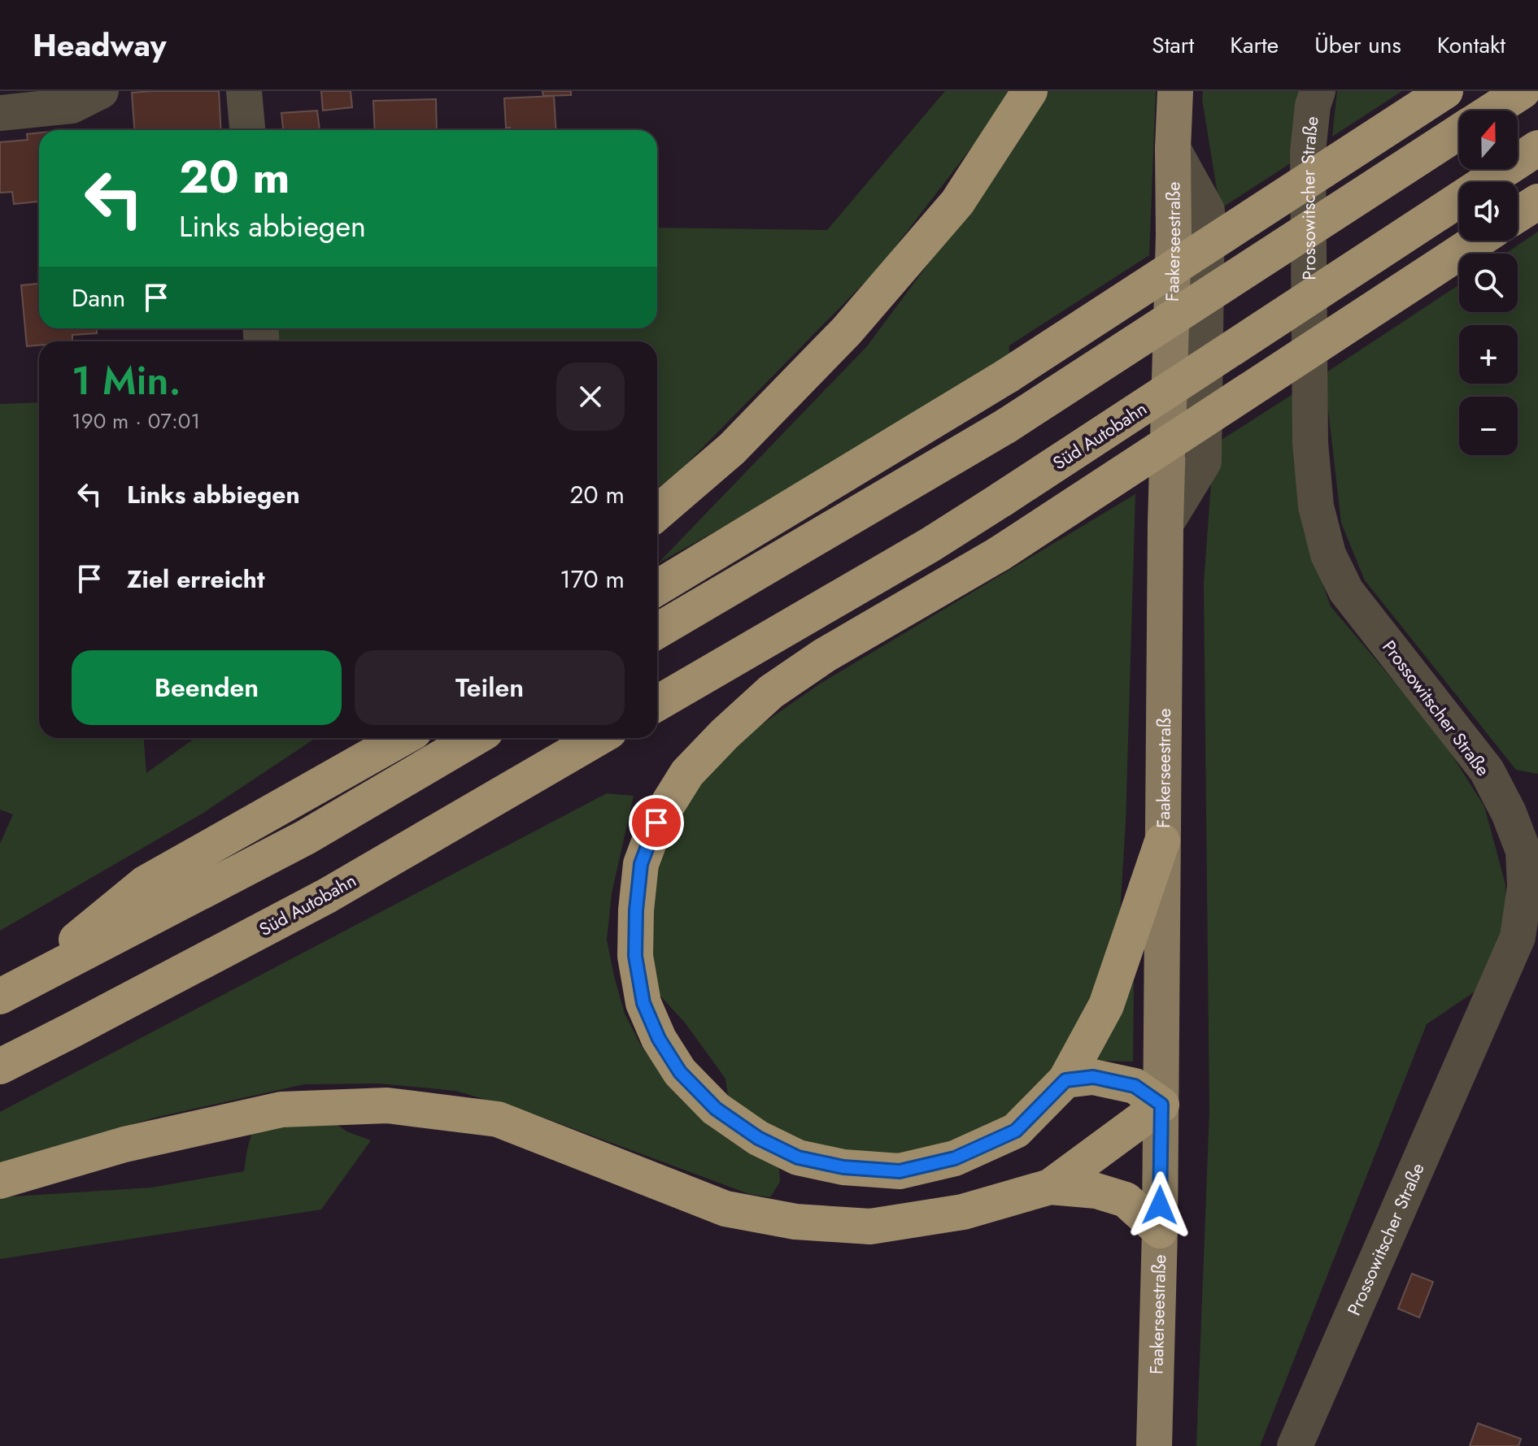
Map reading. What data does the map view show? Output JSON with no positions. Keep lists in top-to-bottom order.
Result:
{
  "streets": {
    "highway": ["Süd Autobahn"],
    "main road": ["Faakerseestraße"],
    "street": ["Prossowitscher Straße"]
  },
  "north": "top",
  "page": {
    "header": "Headway",
    "nav": [
      "Start",
      "Karte",
      "Über uns",
      "Kontakt"
    ],
    "map_buttons": ["+", "−"],
    "turn": ["20 m", "Links abbiegen"],
    "then": "Dann",
    "heading": ["1 Min.", "190 m · 07:01"],
    "list": [
      {
        "name": "Links abbiegen",
        "value": "20 m"
      },
      {
        "name": "Ziel erreicht",
        "value": "170 m"
      }
    ],
    "buttons": ["Beenden", "Teilen"]
  }
}
